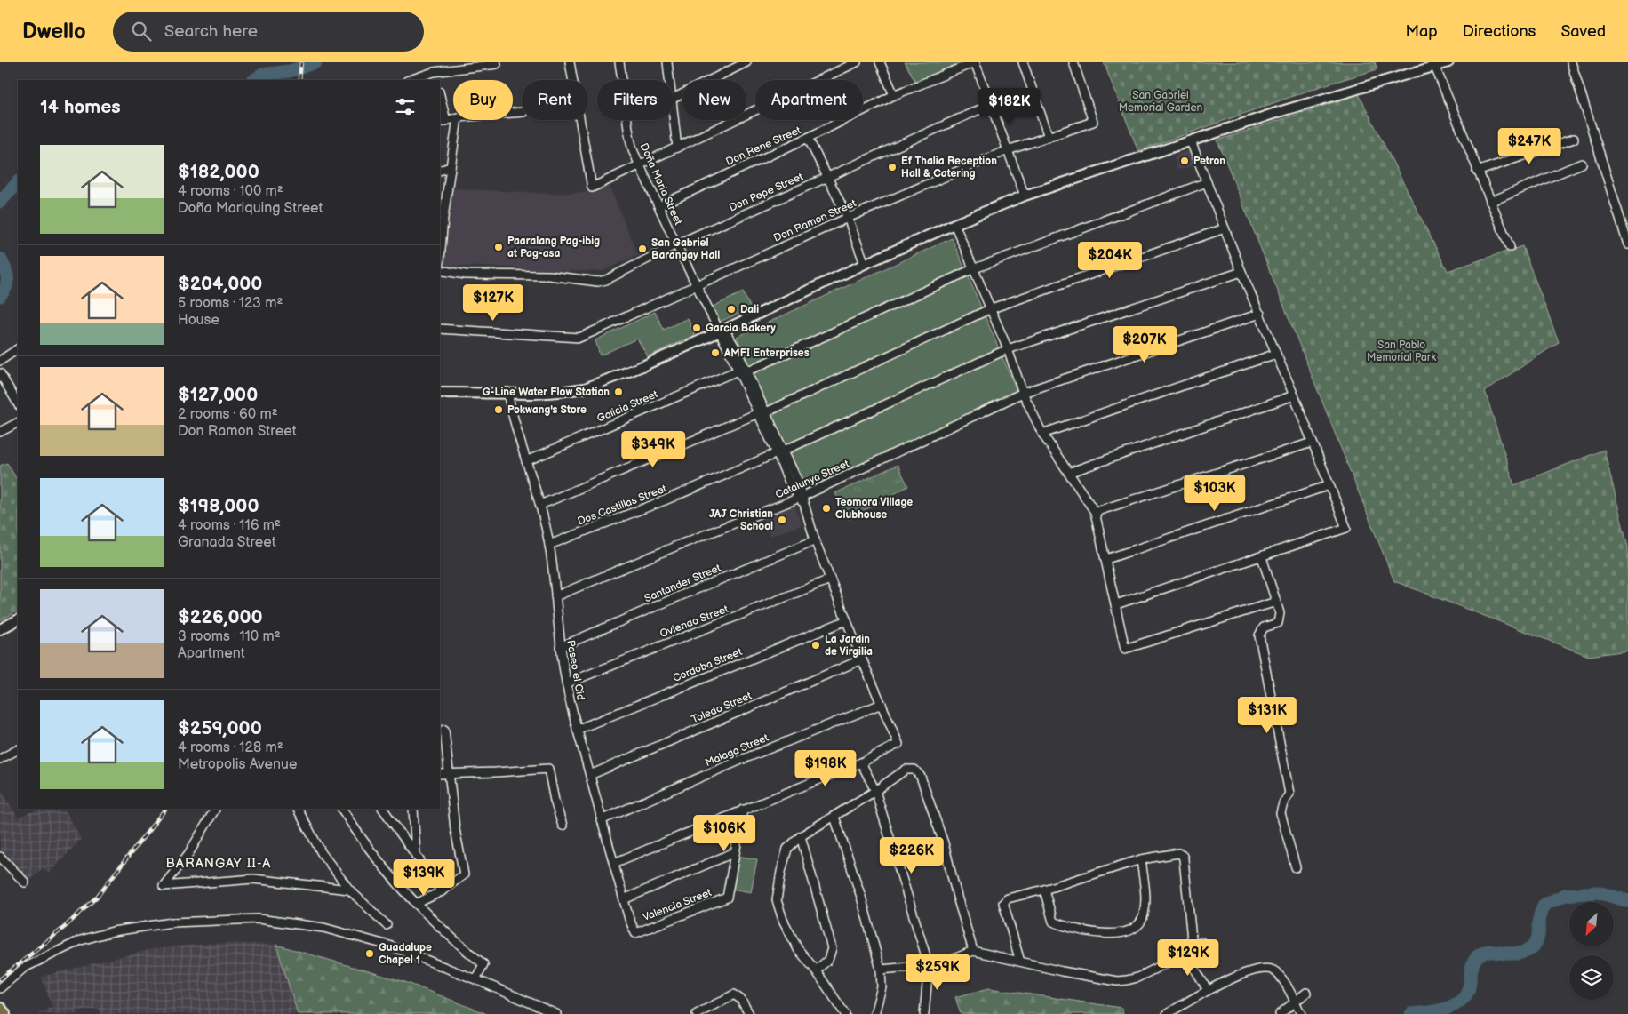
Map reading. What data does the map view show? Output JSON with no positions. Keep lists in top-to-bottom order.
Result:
{
  "streets": {
    "street": [
      "Don Rene Street",
      "Doña Maria Street",
      "Don Pepe Street",
      "Don Ramon Street",
      "Galicia Street",
      "Catalunya Street",
      "Dos Castillas Street",
      "Santander Street",
      "Oviendo Street",
      "Cordoba Street",
      "Paseo el Cid",
      "Toledo Street",
      "Malaga Street",
      "Valencia Street"
    ]
  },
  "crossings": [
    ["Don Rene Street", "Doña Maria Street"],
    ["Doña Maria Street", "Don Pepe Street"],
    ["Doña Maria Street", "Don Ramon Street"],
    ["Galicia Street", "Paseo el Cid"],
    ["Catalunya Street", "Paseo el Cid"],
    ["Dos Castillas Street", "Paseo el Cid"],
    ["Santander Street", "Paseo el Cid"],
    ["Oviendo Street", "Paseo el Cid"],
    ["Cordoba Street", "Paseo el Cid"],
    ["Paseo el Cid", "Toledo Street"],
    ["Paseo el Cid", "Malaga Street"],
    ["Paseo el Cid", "Valencia Street"]
  ],
  "districts": ["BARANGAY II-A"],
  "parks": ["San Gabriel Memorial Garden", "San Pablo Memorial Park"],
  "places": [
    "Petron",
    "Ef Thalia Reception Hall & Catering",
    "Paaralang Pag-ibig at Pag-asa",
    "San Gabriel Barangay Hall",
    "Dali",
    "Garcia Bakery",
    "AMFI Enterprises",
    "G-Line Water Flow Station",
    "Pokwang's Store",
    "Teomora Village Clubhouse",
    "JAJ Christian School",
    "La Jardin de Virgilia",
    "Guadalupe Chapel 1"
  ],
  "north": "bottom left",
  "page": {
    "header": "Dwello",
    "search": "Search here",
    "nav": ["Map", "Directions", "Saved"],
    "chip": [
      "Buy",
      "Rent",
      "Filters",
      "New",
      "Apartment"
    ],
    "heading": "14 homes",
    "price": [
      "$182K",
      "$247K",
      "$204K",
      "$127K",
      "$207K",
      "$349K",
      "$103K",
      "$131K",
      "$198K",
      "$106K",
      "$226K",
      "$139K",
      "$129K",
      "$259K"
    ],
    "list": [
      {
        "name": "$182,000",
        "note": "4 rooms · 100 m² · Doña Mariquing Street"
      },
      {
        "name": "$204,000",
        "note": "5 rooms · 123 m² · House"
      },
      {
        "name": "$127,000",
        "note": "2 rooms · 60 m² · Don Ramon Street"
      },
      {
        "name": "$198,000",
        "note": "4 rooms · 116 m² · Granada Street"
      },
      {
        "name": "$226,000",
        "note": "3 rooms · 110 m² · Apartment"
      },
      {
        "name": "$259,000",
        "note": "4 rooms · 128 m² · Metropolis Avenue"
      }
    ]
  }
}
